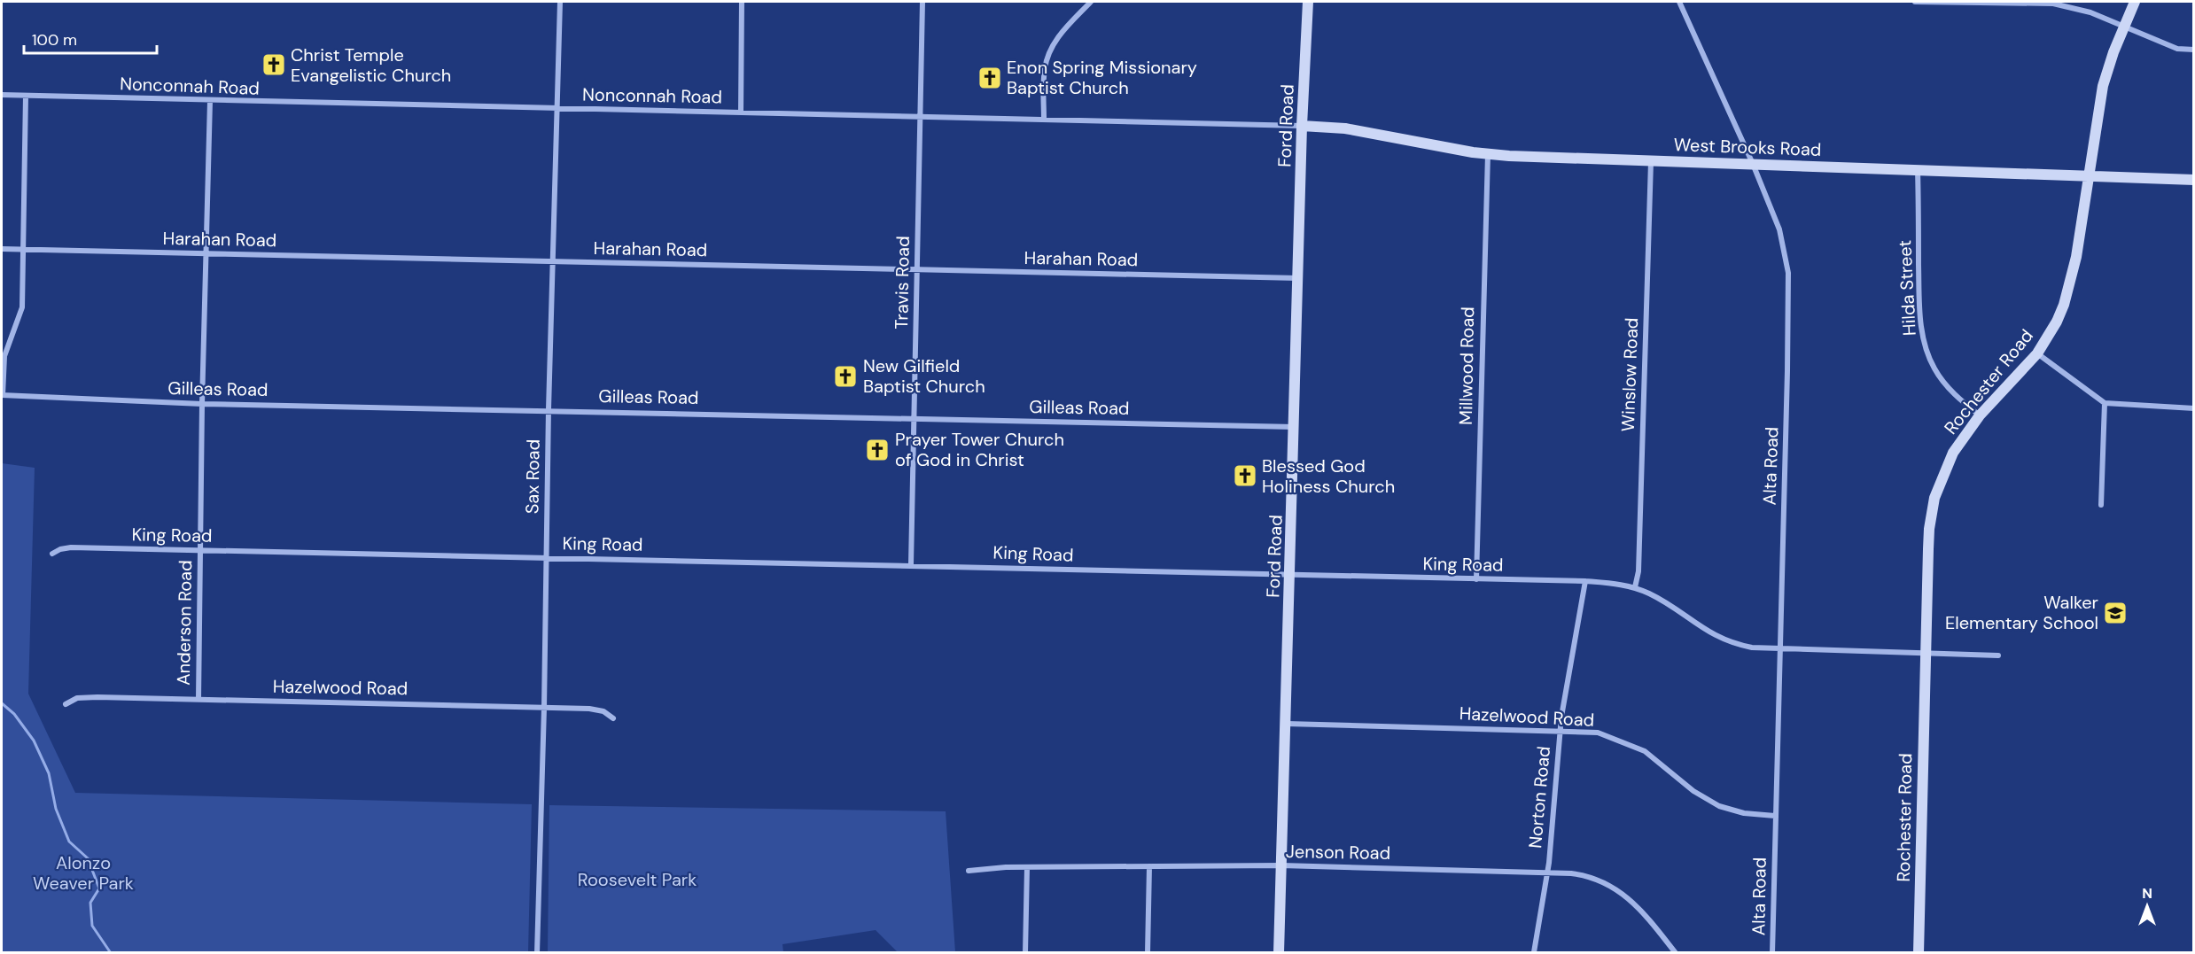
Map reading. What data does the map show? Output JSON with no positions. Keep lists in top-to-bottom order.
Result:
{
  "streets": {
    "street": [
      "Nonconnah Road",
      "Ford Road",
      "West Brooks Road",
      "Harahan Road",
      "Travis Road",
      "Hilda Street",
      "Millwood Road",
      "Winslow Road",
      "Rochester Road",
      "Gilleas Road",
      "Alta Road",
      "Sax Road",
      "King Road",
      "Anderson Road",
      "Hazelwood Road",
      "Norton Road",
      "Jenson Road"
    ]
  },
  "crossings": [
    ["Nonconnah Road", "Ford Road"],
    ["Nonconnah Road", "West Brooks Road"],
    ["Nonconnah Road", "Travis Road"],
    ["Nonconnah Road", "Sax Road"],
    ["Nonconnah Road", "Anderson Road"],
    ["Ford Road", "West Brooks Road"],
    ["Ford Road", "Harahan Road"],
    ["Ford Road", "Gilleas Road"],
    ["Ford Road", "King Road"],
    ["Ford Road", "Hazelwood Road"],
    ["Ford Road", "Jenson Road"],
    ["West Brooks Road", "Hilda Street"],
    ["West Brooks Road", "Millwood Road"],
    ["West Brooks Road", "Winslow Road"],
    ["West Brooks Road", "Rochester Road"],
    ["West Brooks Road", "Alta Road"],
    ["Harahan Road", "Travis Road"],
    ["Harahan Road", "Sax Road"],
    ["Harahan Road", "Anderson Road"],
    ["Travis Road", "Gilleas Road"],
    ["Travis Road", "King Road"],
    ["Hilda Street", "Rochester Road"],
    ["Millwood Road", "King Road"],
    ["Winslow Road", "King Road"],
    ["Rochester Road", "King Road"],
    ["Gilleas Road", "Sax Road"],
    ["Gilleas Road", "Anderson Road"],
    ["Alta Road", "King Road"],
    ["Alta Road", "Hazelwood Road"],
    ["Sax Road", "King Road"],
    ["Sax Road", "Hazelwood Road"],
    ["King Road", "Anderson Road"],
    ["King Road", "Norton Road"],
    ["Anderson Road", "Hazelwood Road"],
    ["Hazelwood Road", "Norton Road"],
    ["Norton Road", "Jenson Road"]
  ],
  "parks": ["Alonzo Weaver Park", "Roosevelt Park"],
  "places": {
    "church": [
      "Christ Temple Evangelistic Church",
      "Enon Spring Missionary Baptist Church",
      "New Gilfield Baptist Church",
      "Prayer Tower Church of God in Christ",
      "Blessed God Holiness Church"
    ],
    "school or university": ["Walker Elementary School"]
  },
  "scale_bar": "100 m",
  "north": "top"
}
